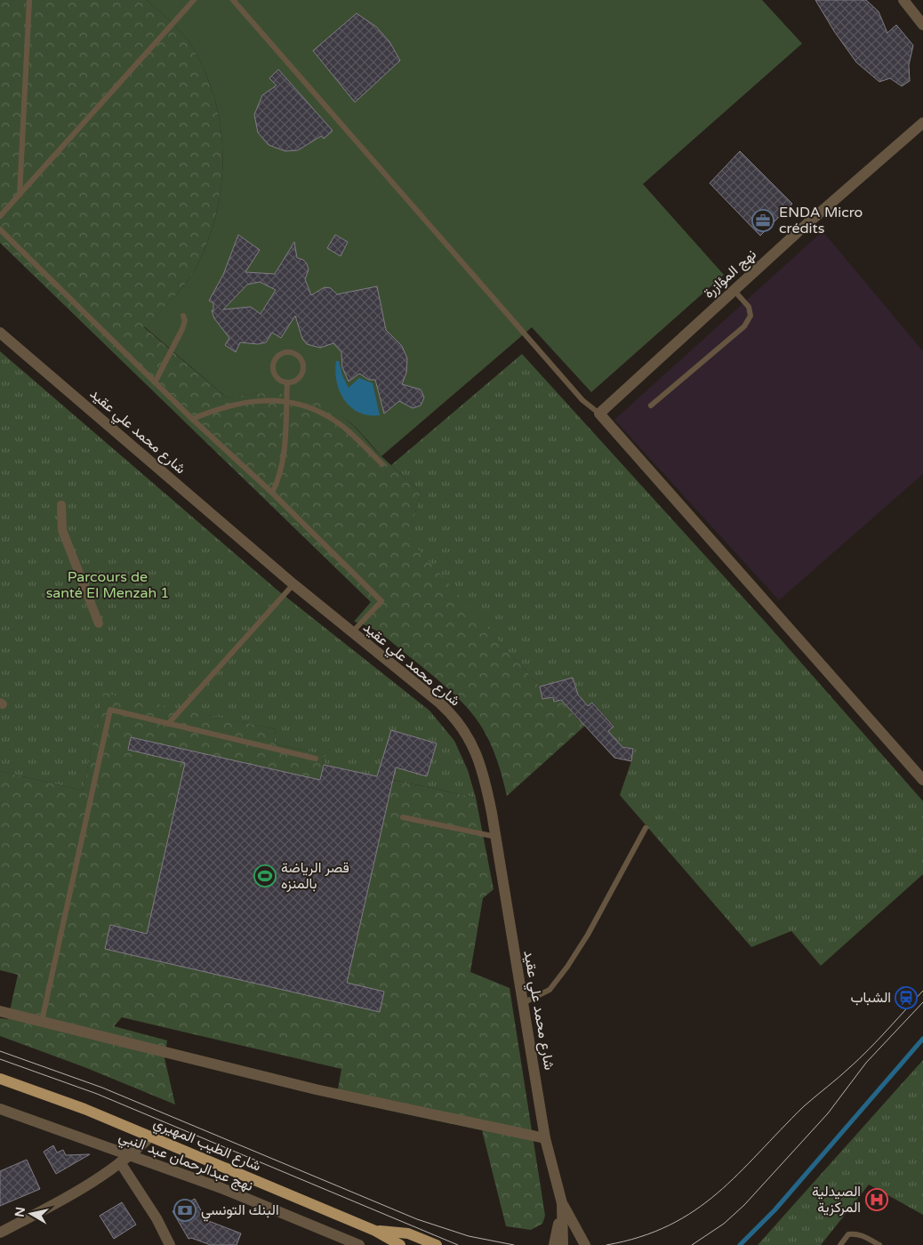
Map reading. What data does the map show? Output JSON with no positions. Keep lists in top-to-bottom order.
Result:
{
  "streets": {
    "main road": ["شارع الطيب المهيري"],
    "street": ["نهج المؤازرة", "شارع محمد علي عقيد", "نهج عبدالرحمان عبد النبي"]
  },
  "parks": ["Parcours de santé El Menzah 1"],
  "places": {
    "office": ["ENDA Micro crédits"],
    "sports": ["قصر الرياضة بالمنزه"],
    "station": ["الشباب"],
    "hospital": ["الصيدلية المركزية"],
    "bank": ["البنك التونسي"]
  },
  "north": "left"
}
